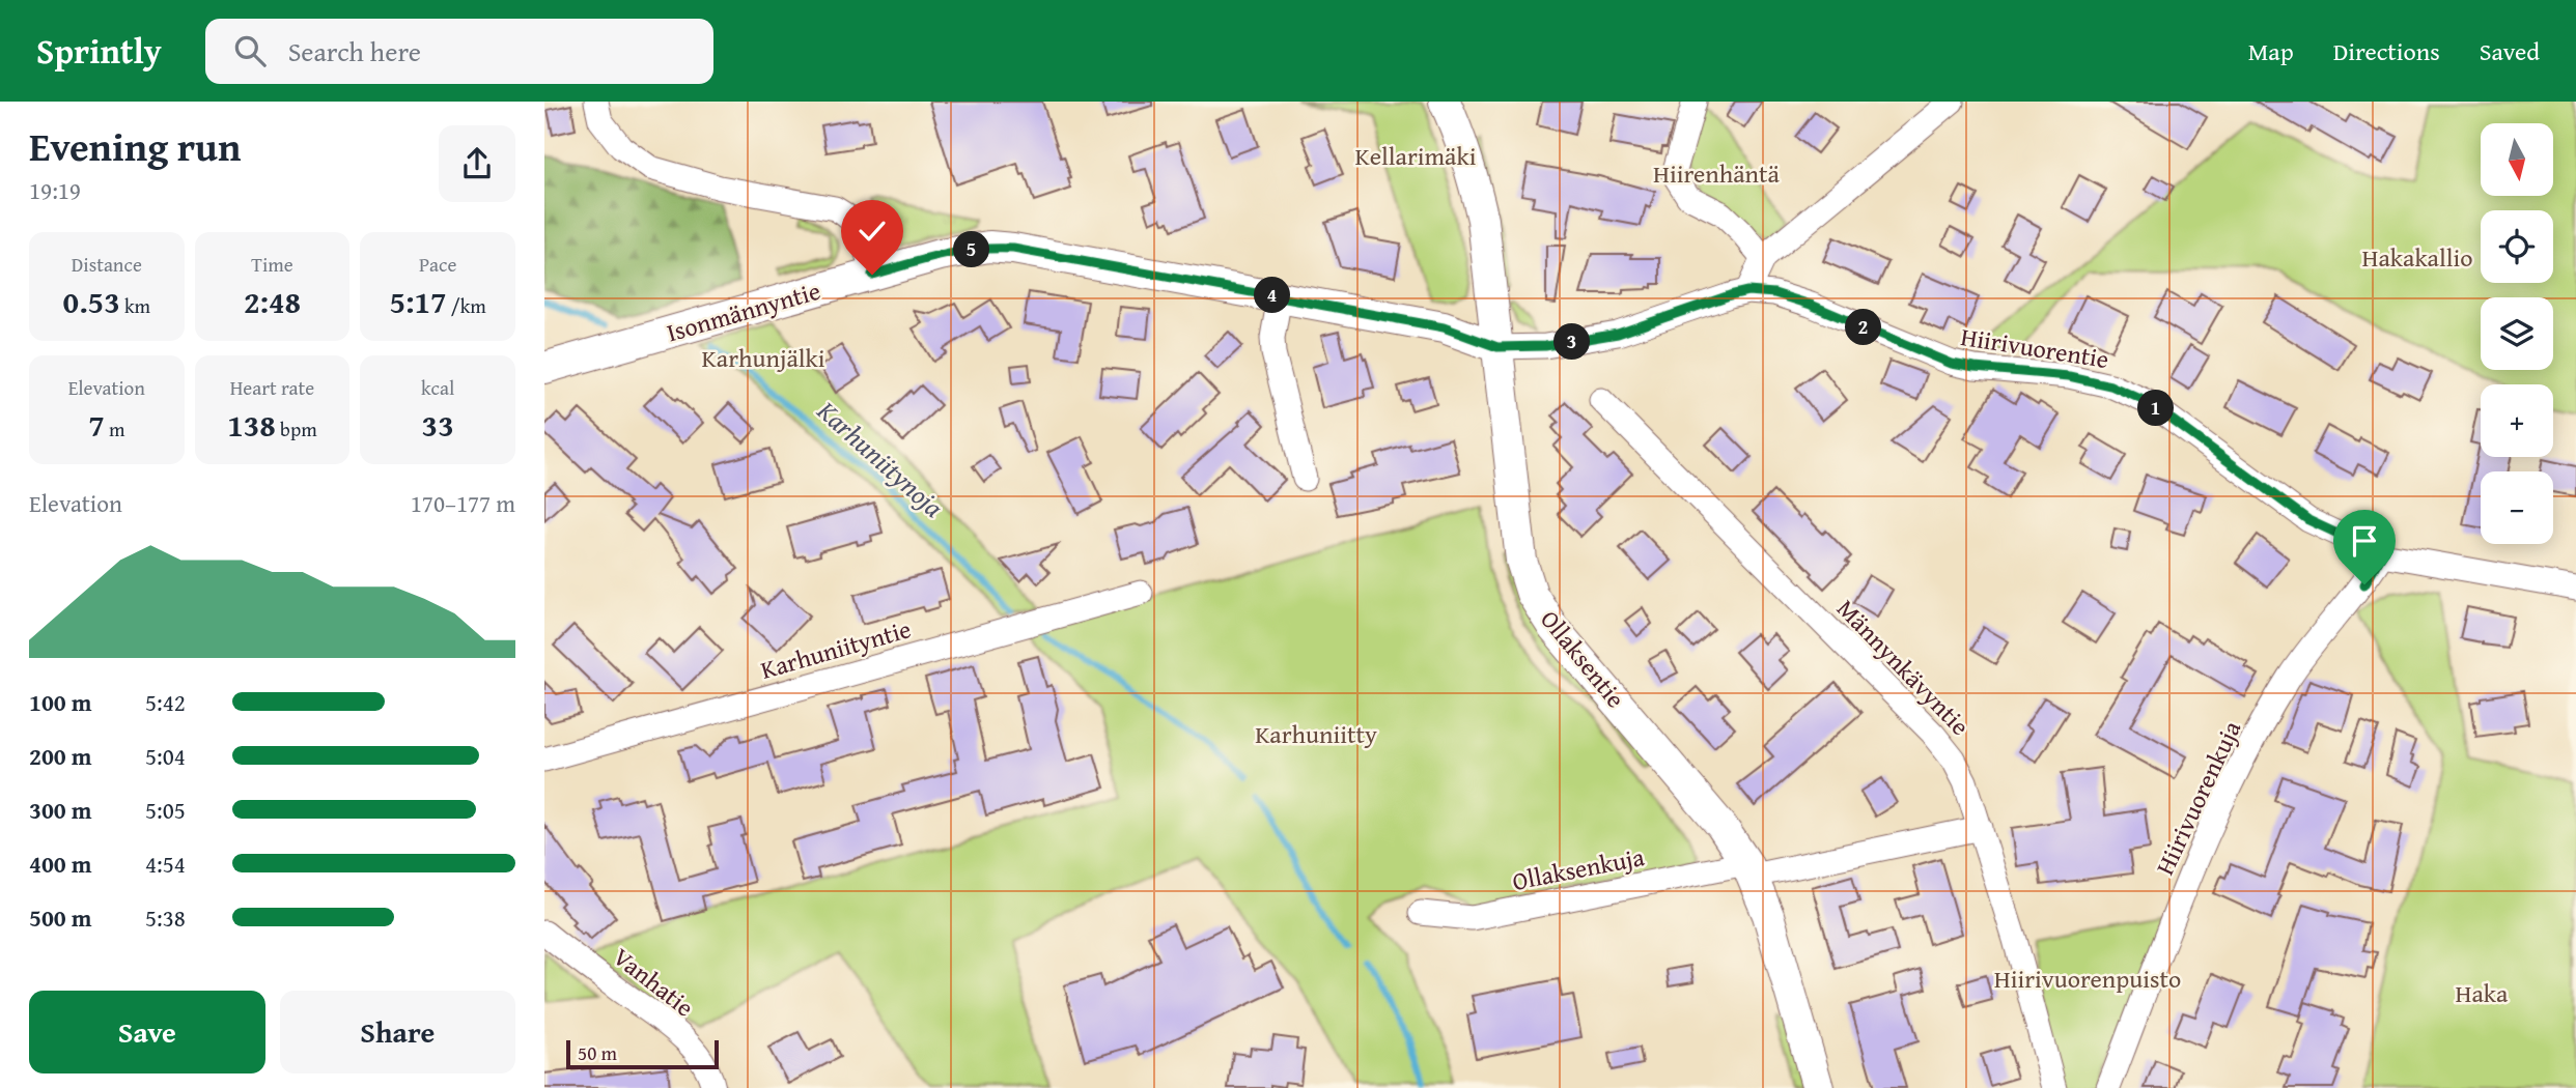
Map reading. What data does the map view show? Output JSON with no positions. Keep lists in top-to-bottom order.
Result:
{
  "streets": {
    "street": [
      "Isonmännyntie",
      "Hiirivuorentie",
      "Karhuniityntie",
      "Ollaksentie",
      "Männynkävyntie",
      "Hiirivuorenkuja",
      "Ollaksenkuja",
      "Vanhatie"
    ]
  },
  "crossings": [
    ["Isonmännyntie", "Hiirivuorentie"],
    ["Isonmännyntie", "Ollaksentie"],
    ["Hiirivuorentie", "Ollaksentie"],
    ["Hiirivuorentie", "Hiirivuorenkuja"],
    ["Ollaksentie", "Ollaksenkuja"],
    ["Männynkävyntie", "Ollaksenkuja"]
  ],
  "water": ["Karhuniitynoja"],
  "parks": [
    "Kellarimäki",
    "Hiirenhäntä",
    "Hakakallio",
    "Karhunjälki",
    "Karhuniitty",
    "Hiirivuorenpuisto",
    "Haka"
  ],
  "scale_bar": "50 m",
  "north": "bottom",
  "page": {
    "header": "Sprintly",
    "search": "Search here",
    "nav": ["Map", "Directions", "Saved"],
    "heading": ["Evening run", "19:19"],
    "map_buttons": ["+", "−"],
    "stats": [
      ["Distance", "0.53 km"],
      ["Time", "2:48"],
      ["Pace", "5:17 /km"],
      ["Elevation", "7 m"],
      ["Heart rate", "138 bpm"],
      ["kcal", "33"]
    ],
    "pins": [
      "5",
      "4",
      "2",
      "3",
      "1"
    ],
    "chart": ["Elevation", "170–177 m"],
    "list": [
      {
        "name": "100 m",
        "note": "5:42"
      },
      {
        "name": "200 m",
        "note": "5:04"
      },
      {
        "name": "300 m",
        "note": "5:05"
      },
      {
        "name": "400 m",
        "note": "4:54"
      },
      {
        "name": "500 m",
        "note": "5:38"
      }
    ],
    "buttons": ["Save", "Share"],
    "scale": "50 m"
  }
}
